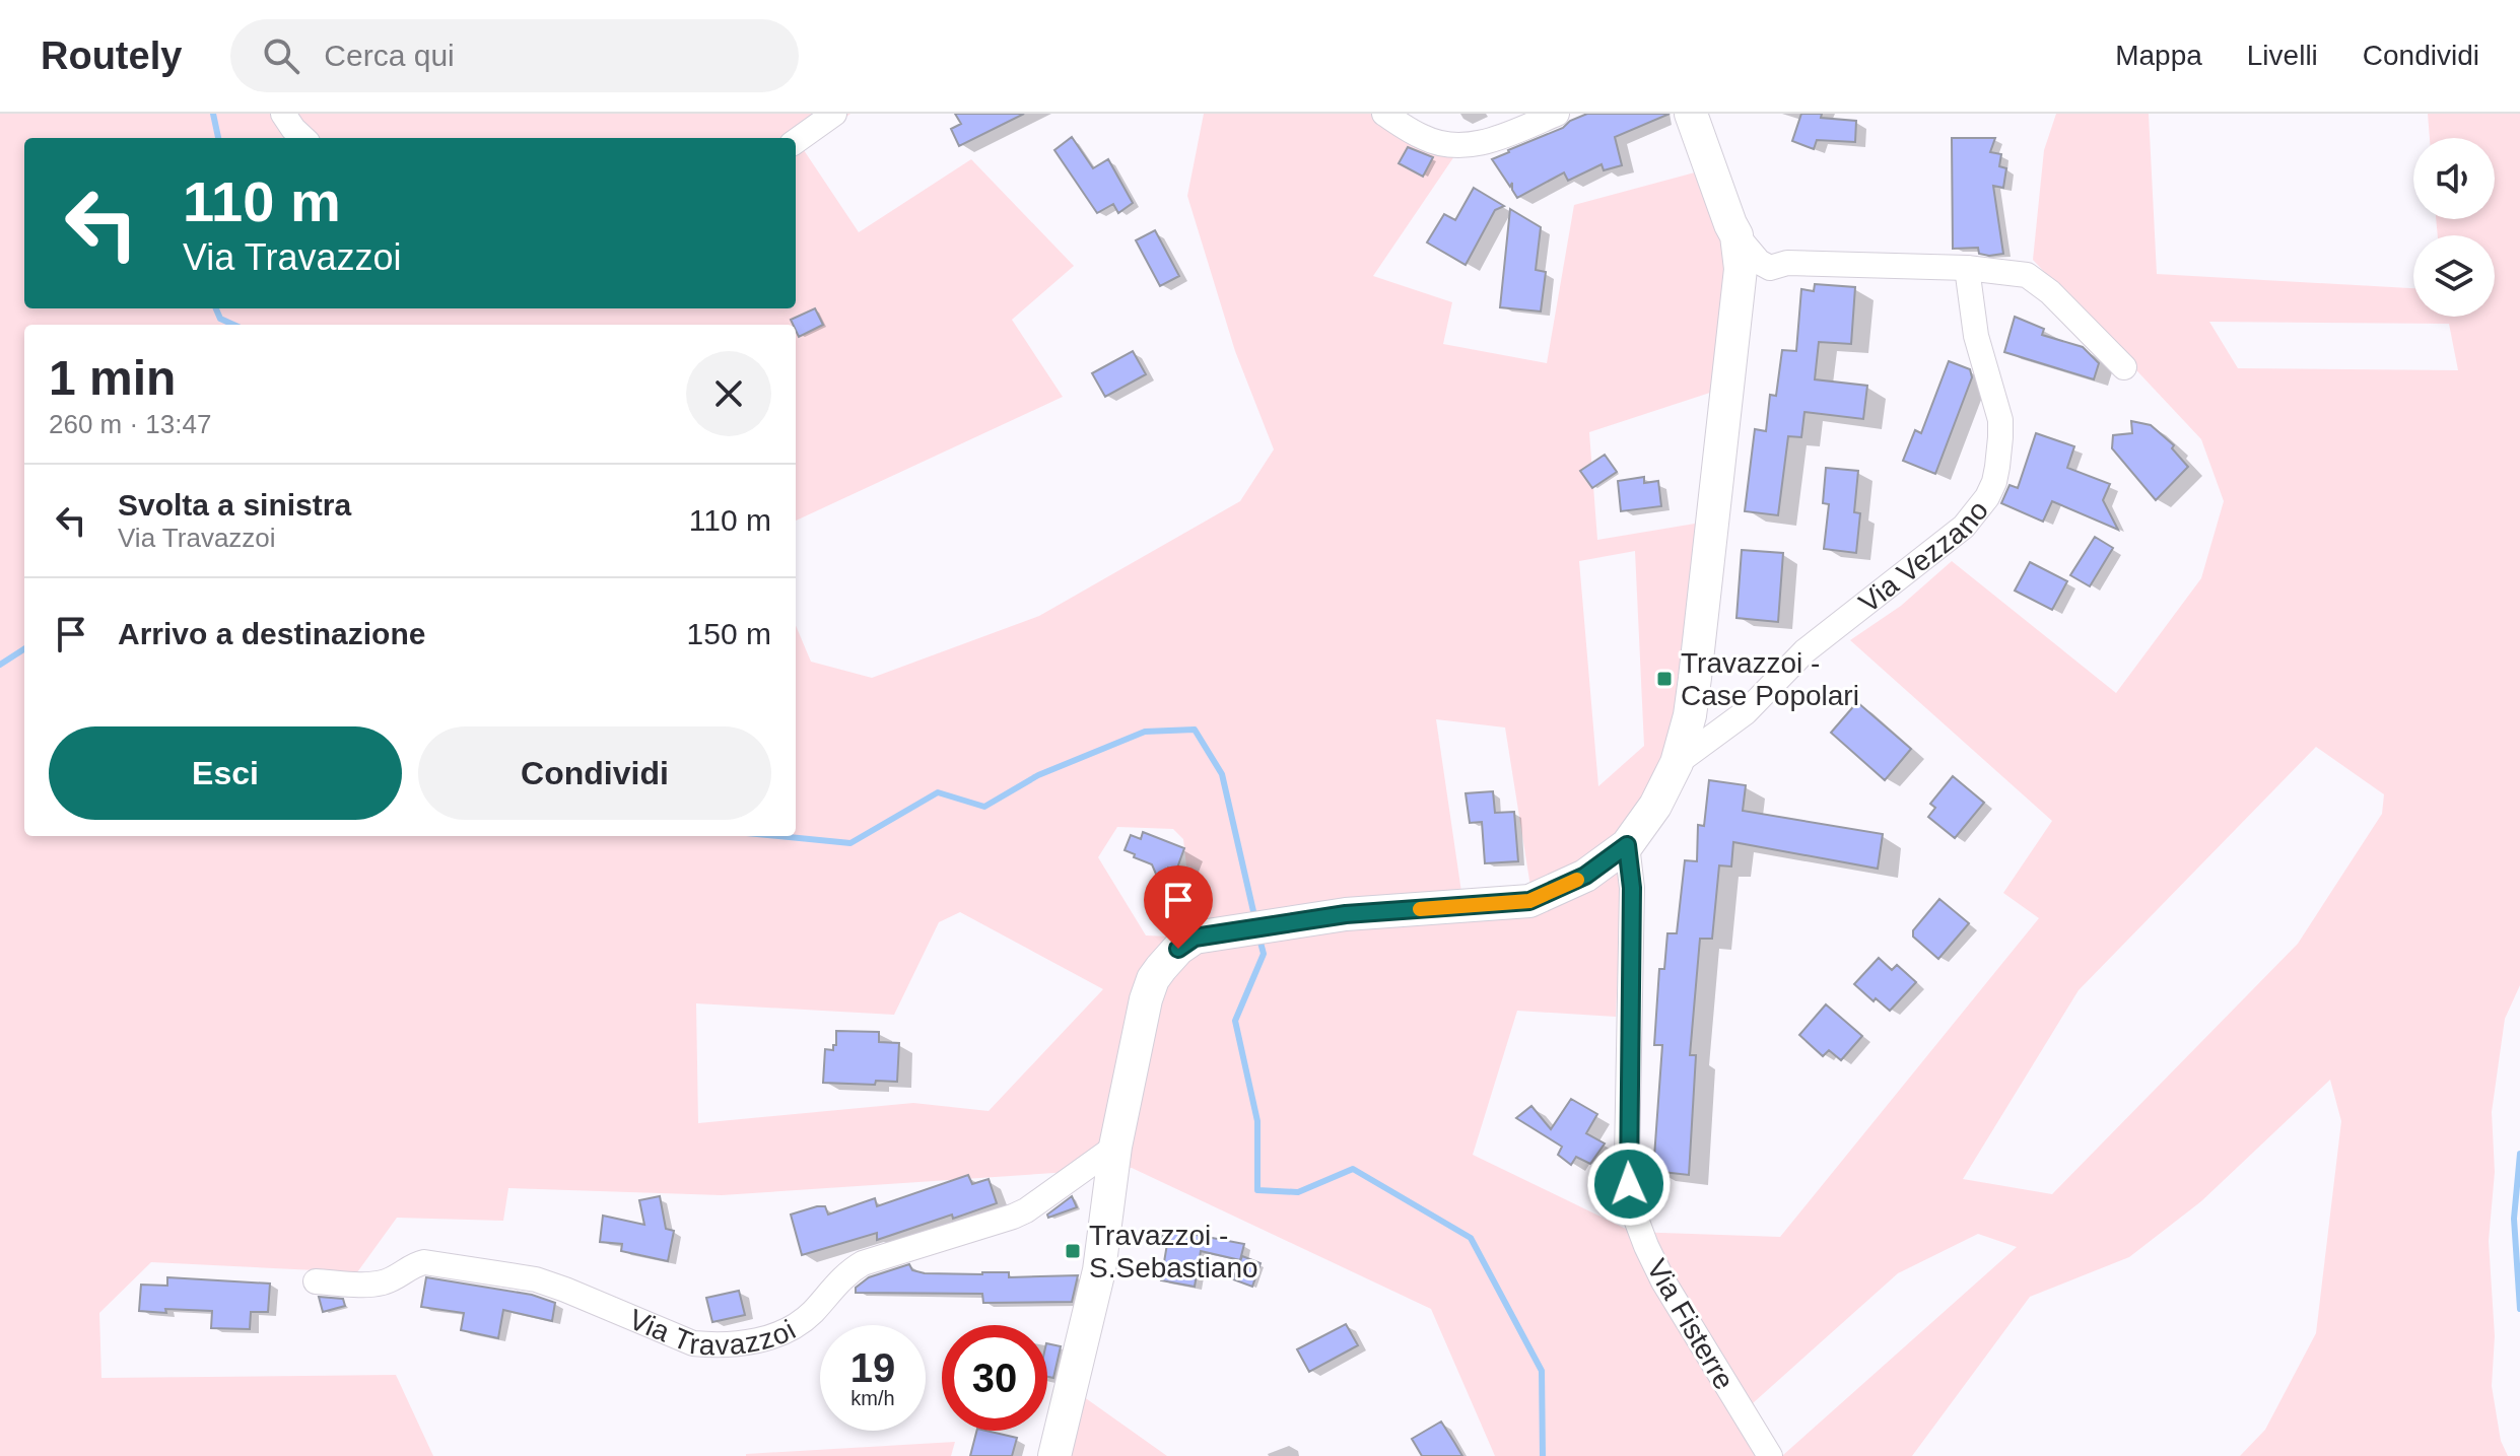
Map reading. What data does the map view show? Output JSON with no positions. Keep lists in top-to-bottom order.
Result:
{
  "streets": {
    "street": ["Via Vezzano", "Via Travazzoi", "Via Fisterre"]
  },
  "crossings": [
    ["Via Vezzano", "Via Fisterre"]
  ],
  "places": {
    "transit": ["Travazzoi - Case Popolari", "Travazzoi - S.Sebastiano"]
  },
  "page": {
    "header": "Routely",
    "search": "Cerca qui",
    "nav": ["Mappa", "Livelli", "Condividi"],
    "turn": ["110 m", "Via Travazzoi"],
    "heading": ["1 min", "260 m · 13:47"],
    "list": [
      {
        "name": "Svolta a sinistra",
        "note": "Via Travazzoi",
        "value": "110 m"
      },
      {
        "name": "Arrivo a destinazione",
        "value": "150 m"
      }
    ],
    "buttons": ["Esci", "Condividi"],
    "speed": "19 km/h",
    "limit": "30"
  }
}
